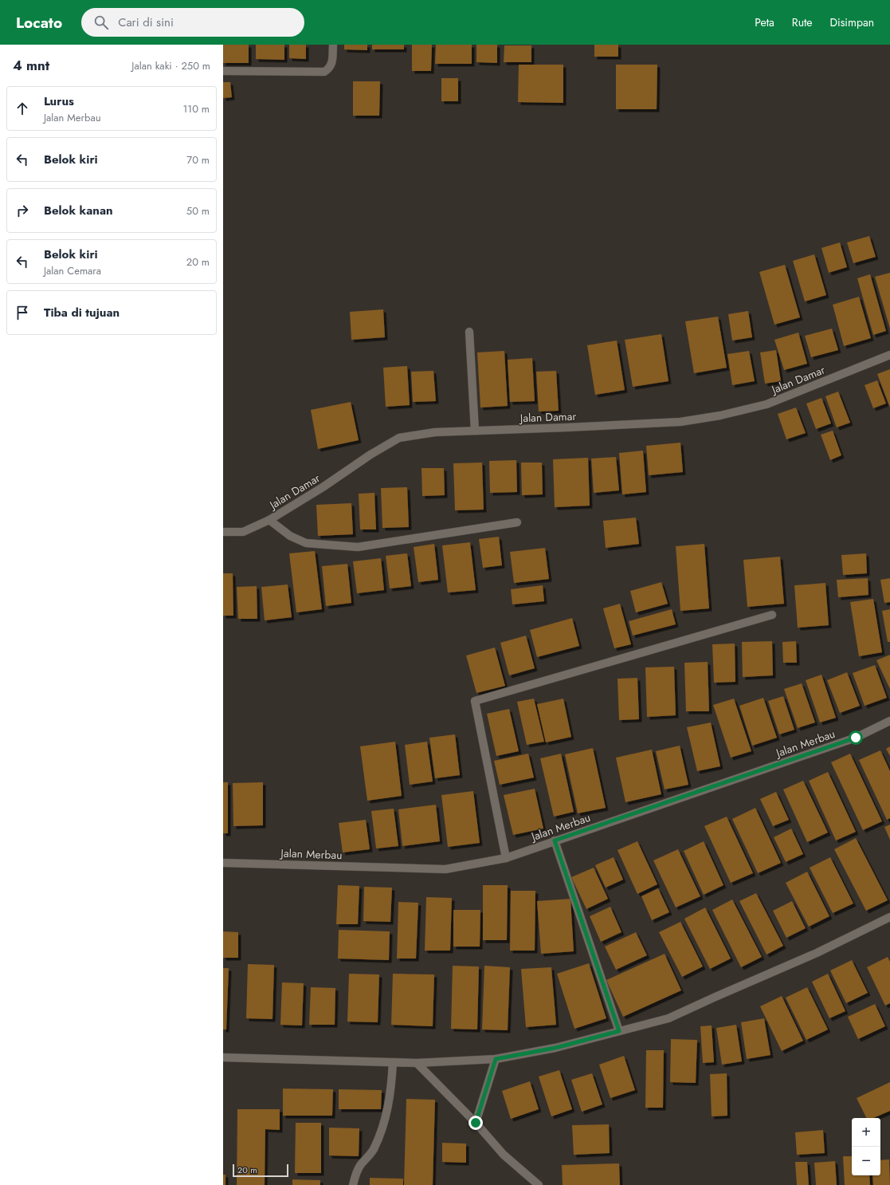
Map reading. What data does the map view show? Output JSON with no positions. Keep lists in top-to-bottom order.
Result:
{
  "streets": {
    "street": ["Jalan Damar", "Jalan Merbau"]
  },
  "scale_bar": "20 m",
  "page": {
    "header": "Locato",
    "search": "Cari di sini",
    "nav": ["Peta", "Rute", "Disimpan"],
    "heading": ["4 mnt", "Jalan kaki · 250 m"],
    "list": [
      ["Lurus", "Jalan Merbau", "110 m"],
      ["Belok kiri", "70 m"],
      ["Belok kanan", "50 m"],
      ["Belok kiri", "Jalan Cemara", "20 m"],
      "Tiba di tujuan"
    ],
    "map_buttons": ["+", "−"],
    "scale": "20 m"
  }
}
